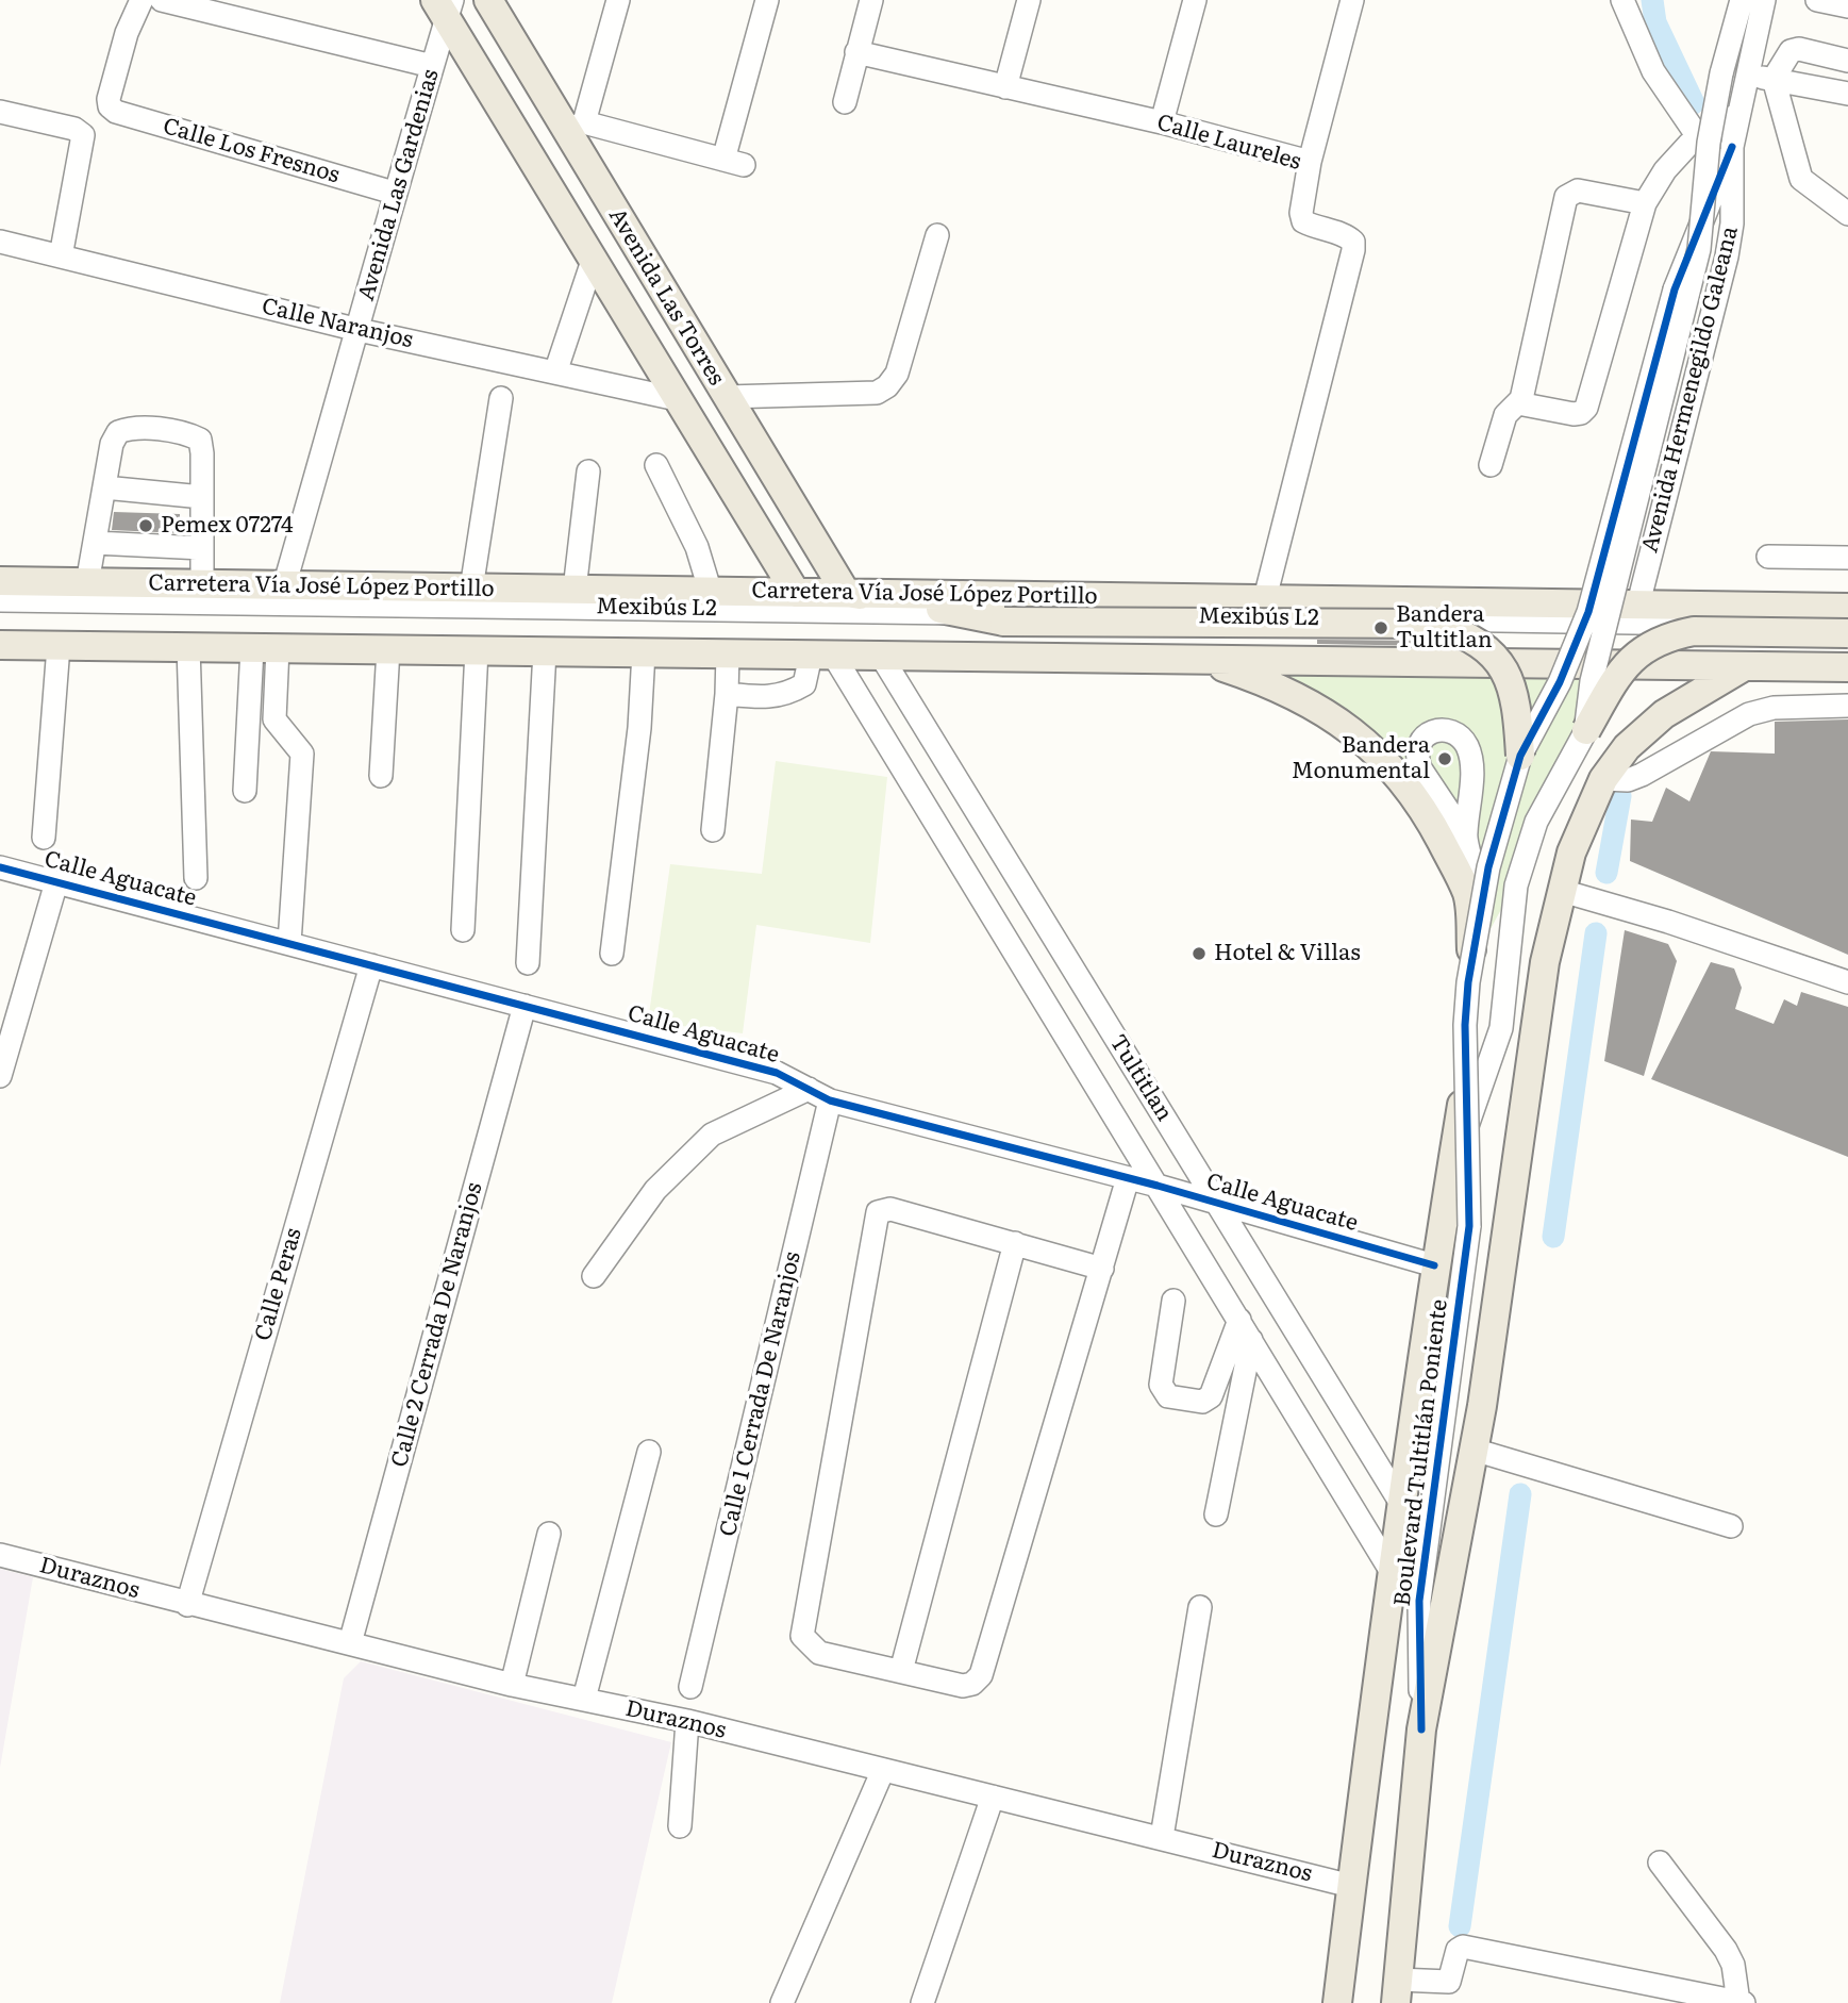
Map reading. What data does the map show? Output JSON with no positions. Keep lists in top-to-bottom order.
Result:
{
  "streets": {
    "main road": ["Avenida Las Torres", "Carretera Vía José López Portillo", "Boulevard Tultitlán Poniente"],
    "street": [
      "Calle Laureles",
      "Calle Los Fresnos",
      "Avenida Las Gardenias",
      "Calle Naranjos",
      "Avenida Hermenegildo Galeana",
      "Mexibús L2",
      "Calle Aguacate",
      "Tultitlan",
      "Calle Peras",
      "Calle 2 Cerrada De Naranjos",
      "Calle 1 Cerrada De Naranjos",
      "Duraznos"
    ]
  },
  "crossings": [
    ["Calle Laureles", "Carretera Vía José López Portillo"],
    ["Calle Los Fresnos", "Avenida Las Gardenias"],
    ["Avenida Las Gardenias", "Avenida Las Torres"],
    ["Avenida Las Gardenias", "Calle Naranjos"],
    ["Avenida Las Gardenias", "Carretera Vía José López Portillo"],
    ["Avenida Las Torres", "Calle Naranjos"],
    ["Avenida Las Torres", "Carretera Vía José López Portillo"],
    ["Avenida Hermenegildo Galeana", "Carretera Vía José López Portillo"],
    ["Avenida Hermenegildo Galeana", "Boulevard Tultitlán Poniente"],
    ["Carretera Vía José López Portillo", "Mexibús L2"],
    ["Calle Aguacate", "Tultitlan"],
    ["Calle Aguacate", "Calle Peras"],
    ["Calle Aguacate", "Calle 2 Cerrada De Naranjos"],
    ["Calle Aguacate", "Calle 1 Cerrada De Naranjos"],
    ["Calle Aguacate", "Boulevard Tultitlán Poniente"],
    ["Tultitlan", "Boulevard Tultitlán Poniente"],
    ["Calle Peras", "Duraznos"],
    ["Calle 2 Cerrada De Naranjos", "Duraznos"],
    ["Boulevard Tultitlán Poniente", "Duraznos"]
  ],
  "places": [
    "Pemex 07274",
    "Bandera Tultitlan",
    "Bandera Monumental",
    "Hotel & Villas"
  ]
}
